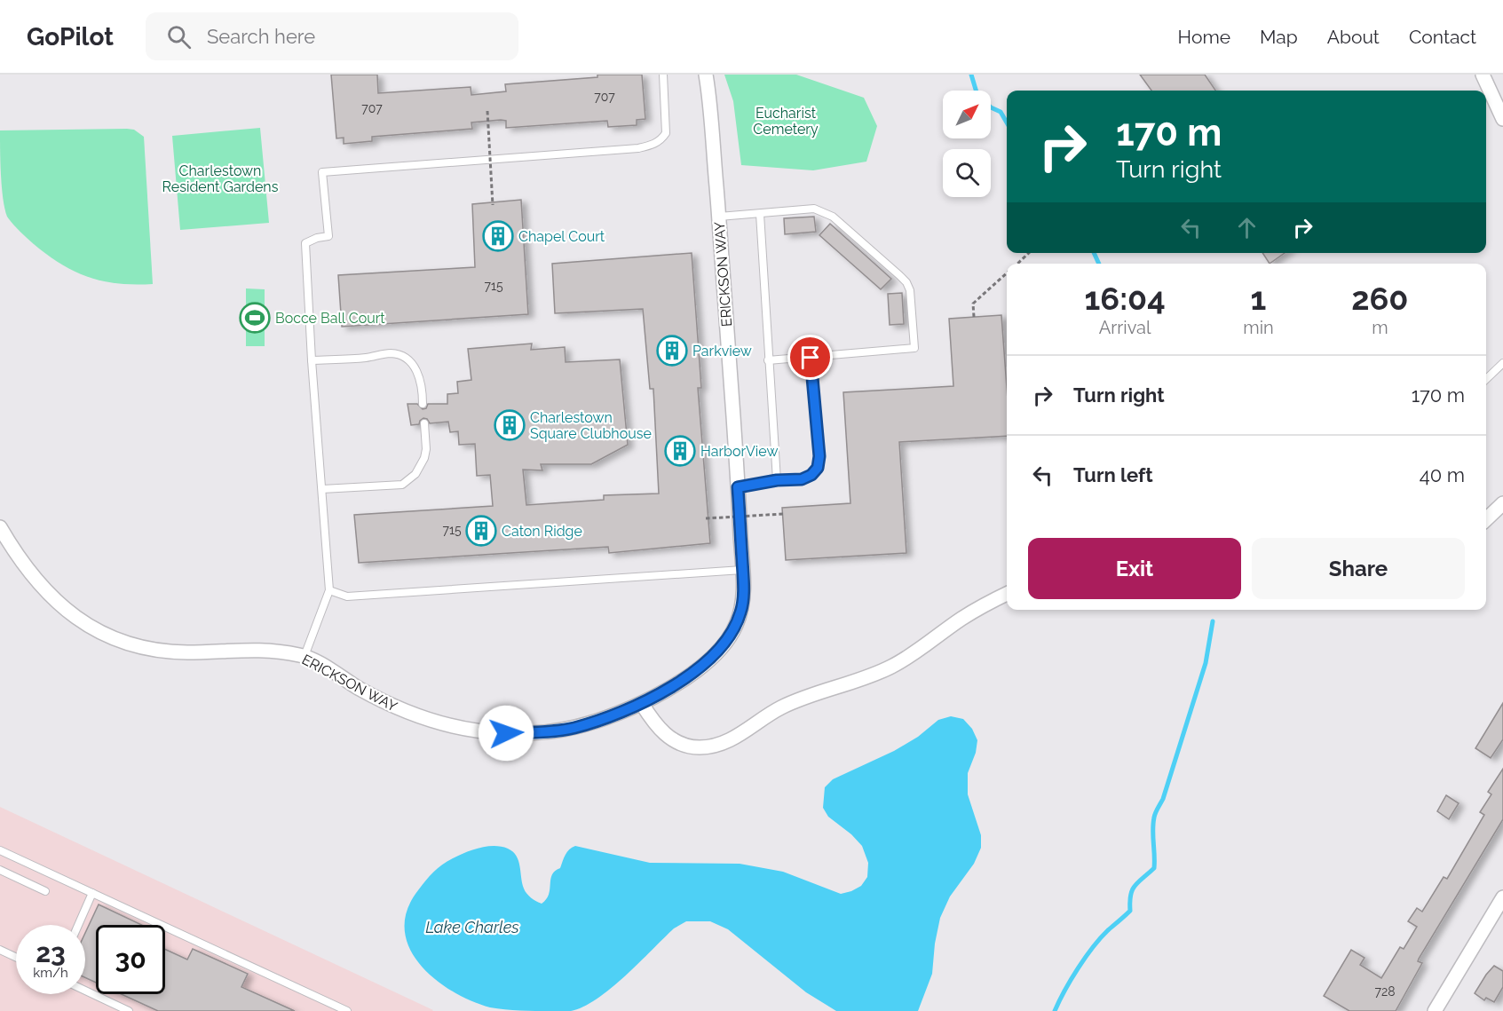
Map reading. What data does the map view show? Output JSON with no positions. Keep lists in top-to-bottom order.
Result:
{
  "streets": {
    "street": ["ERICKSON WAY"]
  },
  "water": ["Lake Charles"],
  "parks": ["Eucharist Cemetery", "Charlestown Resident Gardens"],
  "places": {
    "building": [
      "Chapel Court",
      "Parkview",
      "Charlestown Square Clubhouse",
      "HarborView",
      "Caton Ridge"
    ],
    "sports": ["Bocce Ball Court"]
  },
  "house_numbers": [
    "707",
    "707",
    "715",
    "715",
    "728"
  ],
  "north": "top right",
  "page": {
    "header": "GoPilot",
    "search": "Search here",
    "nav": [
      "Home",
      "Map",
      "About",
      "Contact"
    ],
    "turn": ["170 m", "Turn right"],
    "eta": [
      "16:04",
      "Arrival",
      "1",
      "min",
      "260",
      "m"
    ],
    "list": [
      {
        "name": "Turn right",
        "value": "170 m"
      },
      {
        "name": "Turn left",
        "value": "40 m"
      }
    ],
    "buttons": ["Exit", "Share"],
    "speed": "23 km/h",
    "limit": "30"
  }
}
